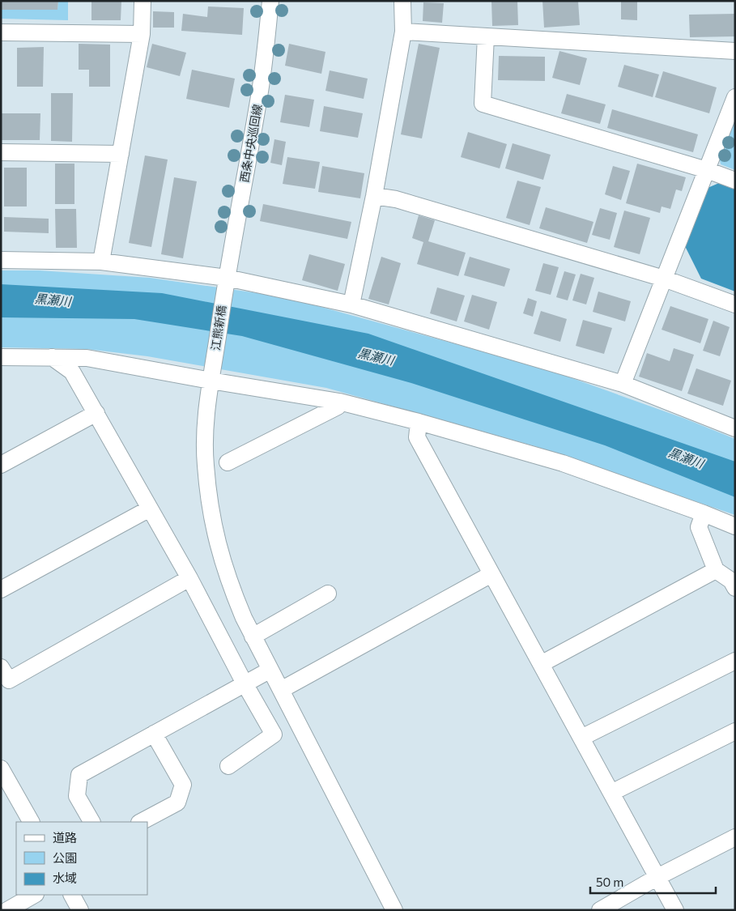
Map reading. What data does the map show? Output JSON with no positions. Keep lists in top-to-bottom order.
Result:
{
  "streets": {
    "street": ["西条中央巡回線", "江熊新橋"]
  },
  "crossings": [
    ["西条中央巡回線", "江熊新橋"]
  ],
  "water": ["黒瀬川"],
  "legend": ["道路", "公園", "水域"],
  "scale_bar": "50 m"
}
